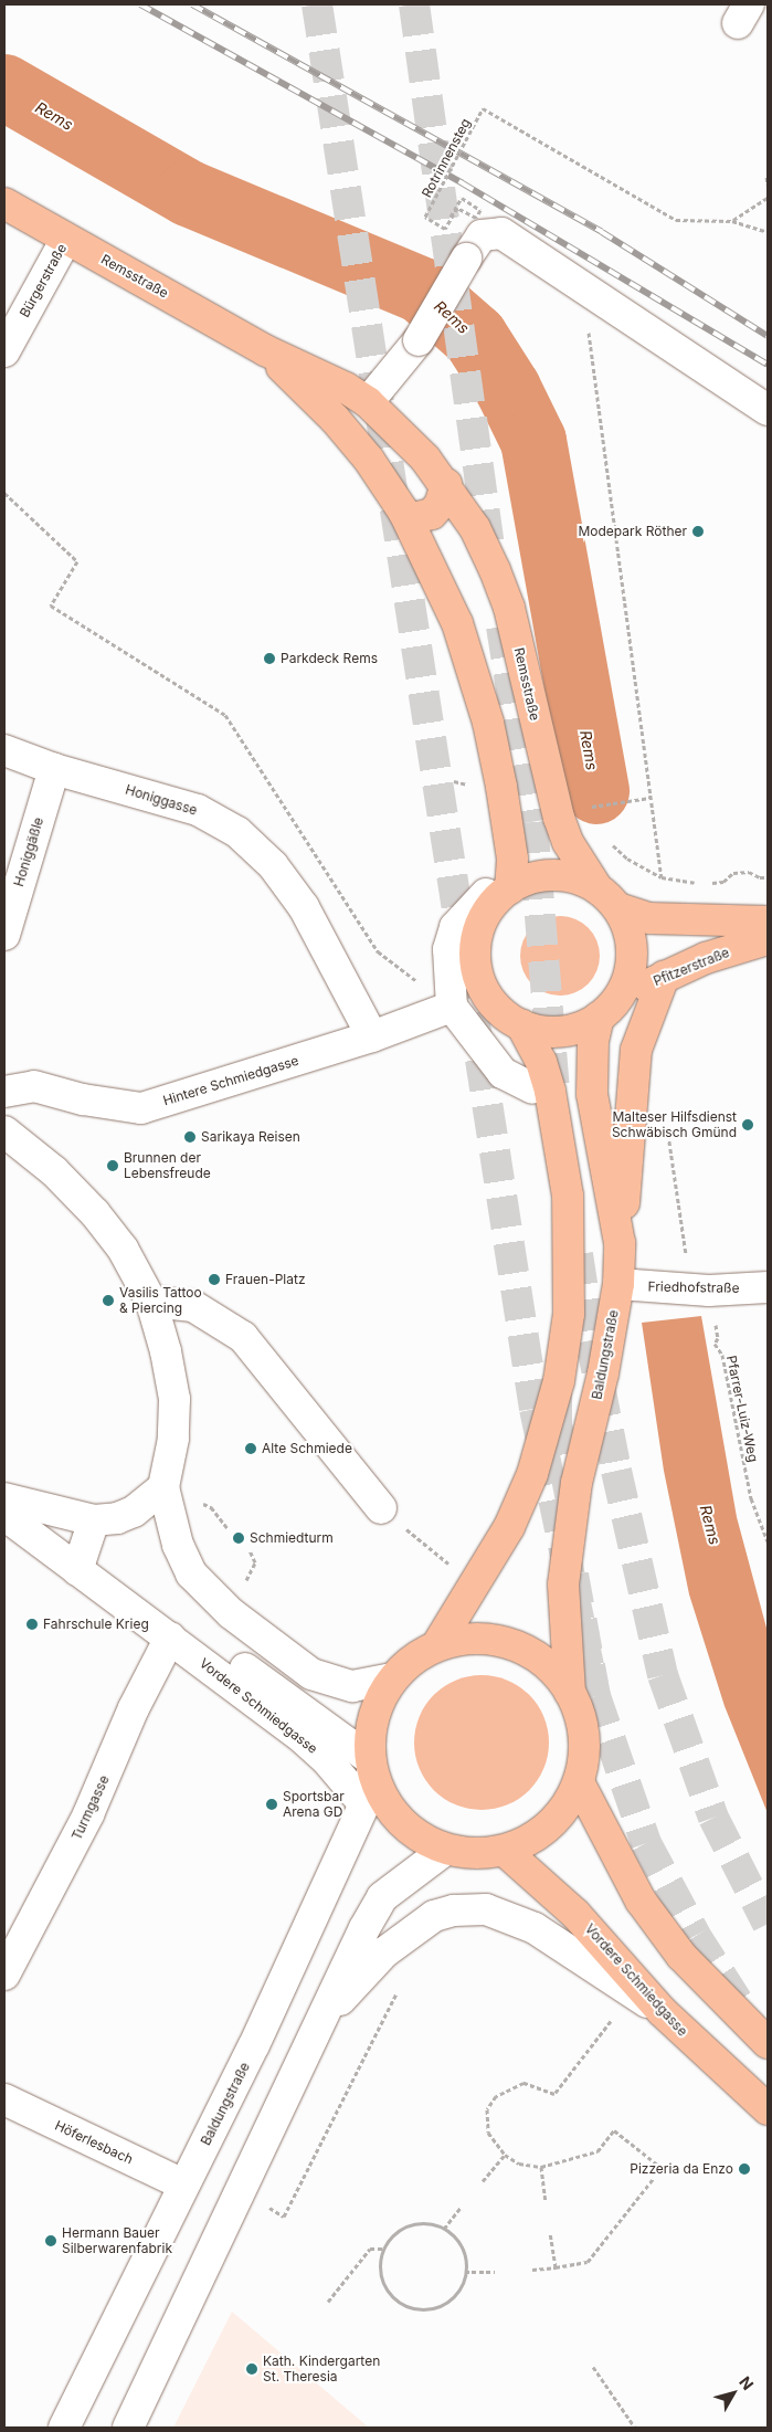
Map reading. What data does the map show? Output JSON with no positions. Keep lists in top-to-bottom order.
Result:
{
  "streets": {
    "main road": [
      "Remsstraße",
      "Pfitzerstraße",
      "Baldungstraße",
      "Vordere Schmiedgasse"
    ],
    "street": [
      "Bürgerstraße",
      "Honiggasse",
      "Honiggäßle",
      "Hintere Schmiedgasse",
      "Friedhofstraße",
      "Turmgasse",
      "Höferlesbach"
    ],
    "path": ["Rotrinnensteg", "Pfarrer-Luiz-Weg"]
  },
  "crossings": [
    ["Remsstraße", "Bürgerstraße"],
    ["Remsstraße", "Pfitzerstraße"],
    ["Remsstraße", "Baldungstraße"],
    ["Honiggasse", "Honiggäßle"],
    ["Honiggasse", "Hintere Schmiedgasse"],
    ["Pfitzerstraße", "Baldungstraße"],
    ["Friedhofstraße", "Baldungstraße"],
    ["Baldungstraße", "Vordere Schmiedgasse"],
    ["Baldungstraße", "Höferlesbach"],
    ["Vordere Schmiedgasse", "Turmgasse"]
  ],
  "water": ["Rems"],
  "places": [
    "Modepark Röther",
    "Parkdeck Rems",
    "Malteser Hilfsdienst Schwäbisch Gmünd",
    "Sarikaya Reisen",
    "Brunnen der Lebensfreude",
    "Frauen-Platz",
    "Vasilis Tattoo & Piercing",
    "Alte Schmiede",
    "Schmiedturm",
    "Fahrschule Krieg",
    "Sportsbar Arena GD",
    "Pizzeria da Enzo",
    "Hermann Bauer Silberwarenfabrik",
    "Kath. Kindergarten St. Theresia"
  ],
  "north": "top right"
}
